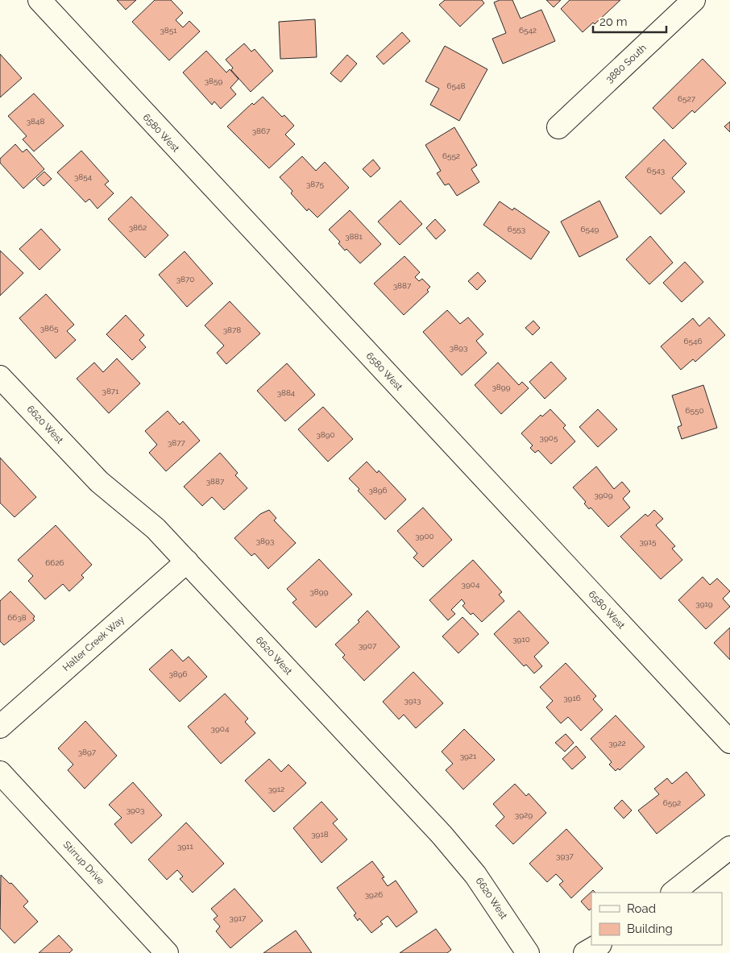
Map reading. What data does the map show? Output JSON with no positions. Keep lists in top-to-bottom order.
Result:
{
  "streets": {
    "street": [
      "3880 South",
      "6580 West",
      "6620 West",
      "Halter Creek Way",
      "Stirrup Drive"
    ]
  },
  "crossings": [
    ["6620 West", "Halter Creek Way"]
  ],
  "house_numbers": [
    "3851",
    "6542",
    "3859",
    "6548",
    "6527",
    "3848",
    "3867",
    "6552",
    "6543",
    "3854",
    "3875",
    "3862",
    "6553",
    "6549",
    "3881",
    "3870",
    "3887",
    "3865",
    "3878",
    "6546",
    "3893",
    "3899",
    "3871",
    "3884",
    "6550",
    "3890",
    "3905",
    "3877",
    "3887",
    "3896",
    "3909",
    "3900",
    "3893",
    "3915",
    "6626",
    "3904",
    "3899",
    "3919",
    "6638",
    "3910",
    "3907",
    "3896",
    "3916",
    "3913",
    "3904",
    "3922",
    "3897",
    "3921",
    "3912",
    "6592",
    "3903",
    "3929",
    "3918",
    "3911",
    "3937",
    "3926",
    "3917"
  ],
  "legend": ["Road", "Building"],
  "scale_bar": "20 m"
}
